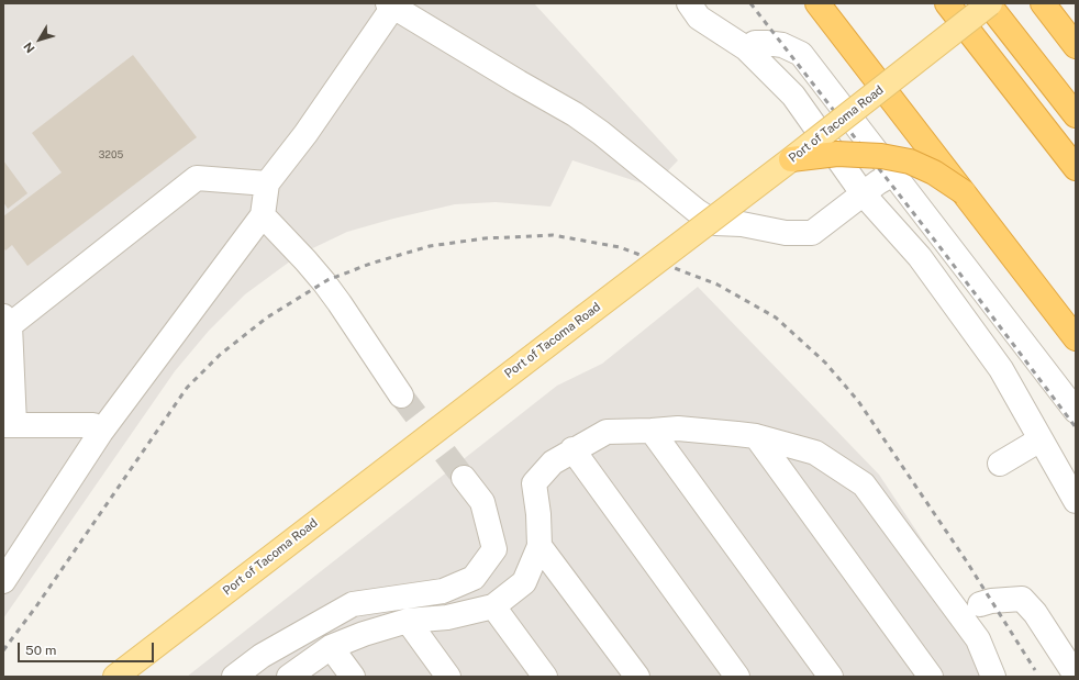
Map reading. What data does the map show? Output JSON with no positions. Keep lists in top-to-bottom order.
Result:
{
  "streets": {
    "main road": ["Port of Tacoma Road"]
  },
  "house_numbers": ["3205"],
  "scale_bar": "50 m",
  "north": "bottom left"
}
